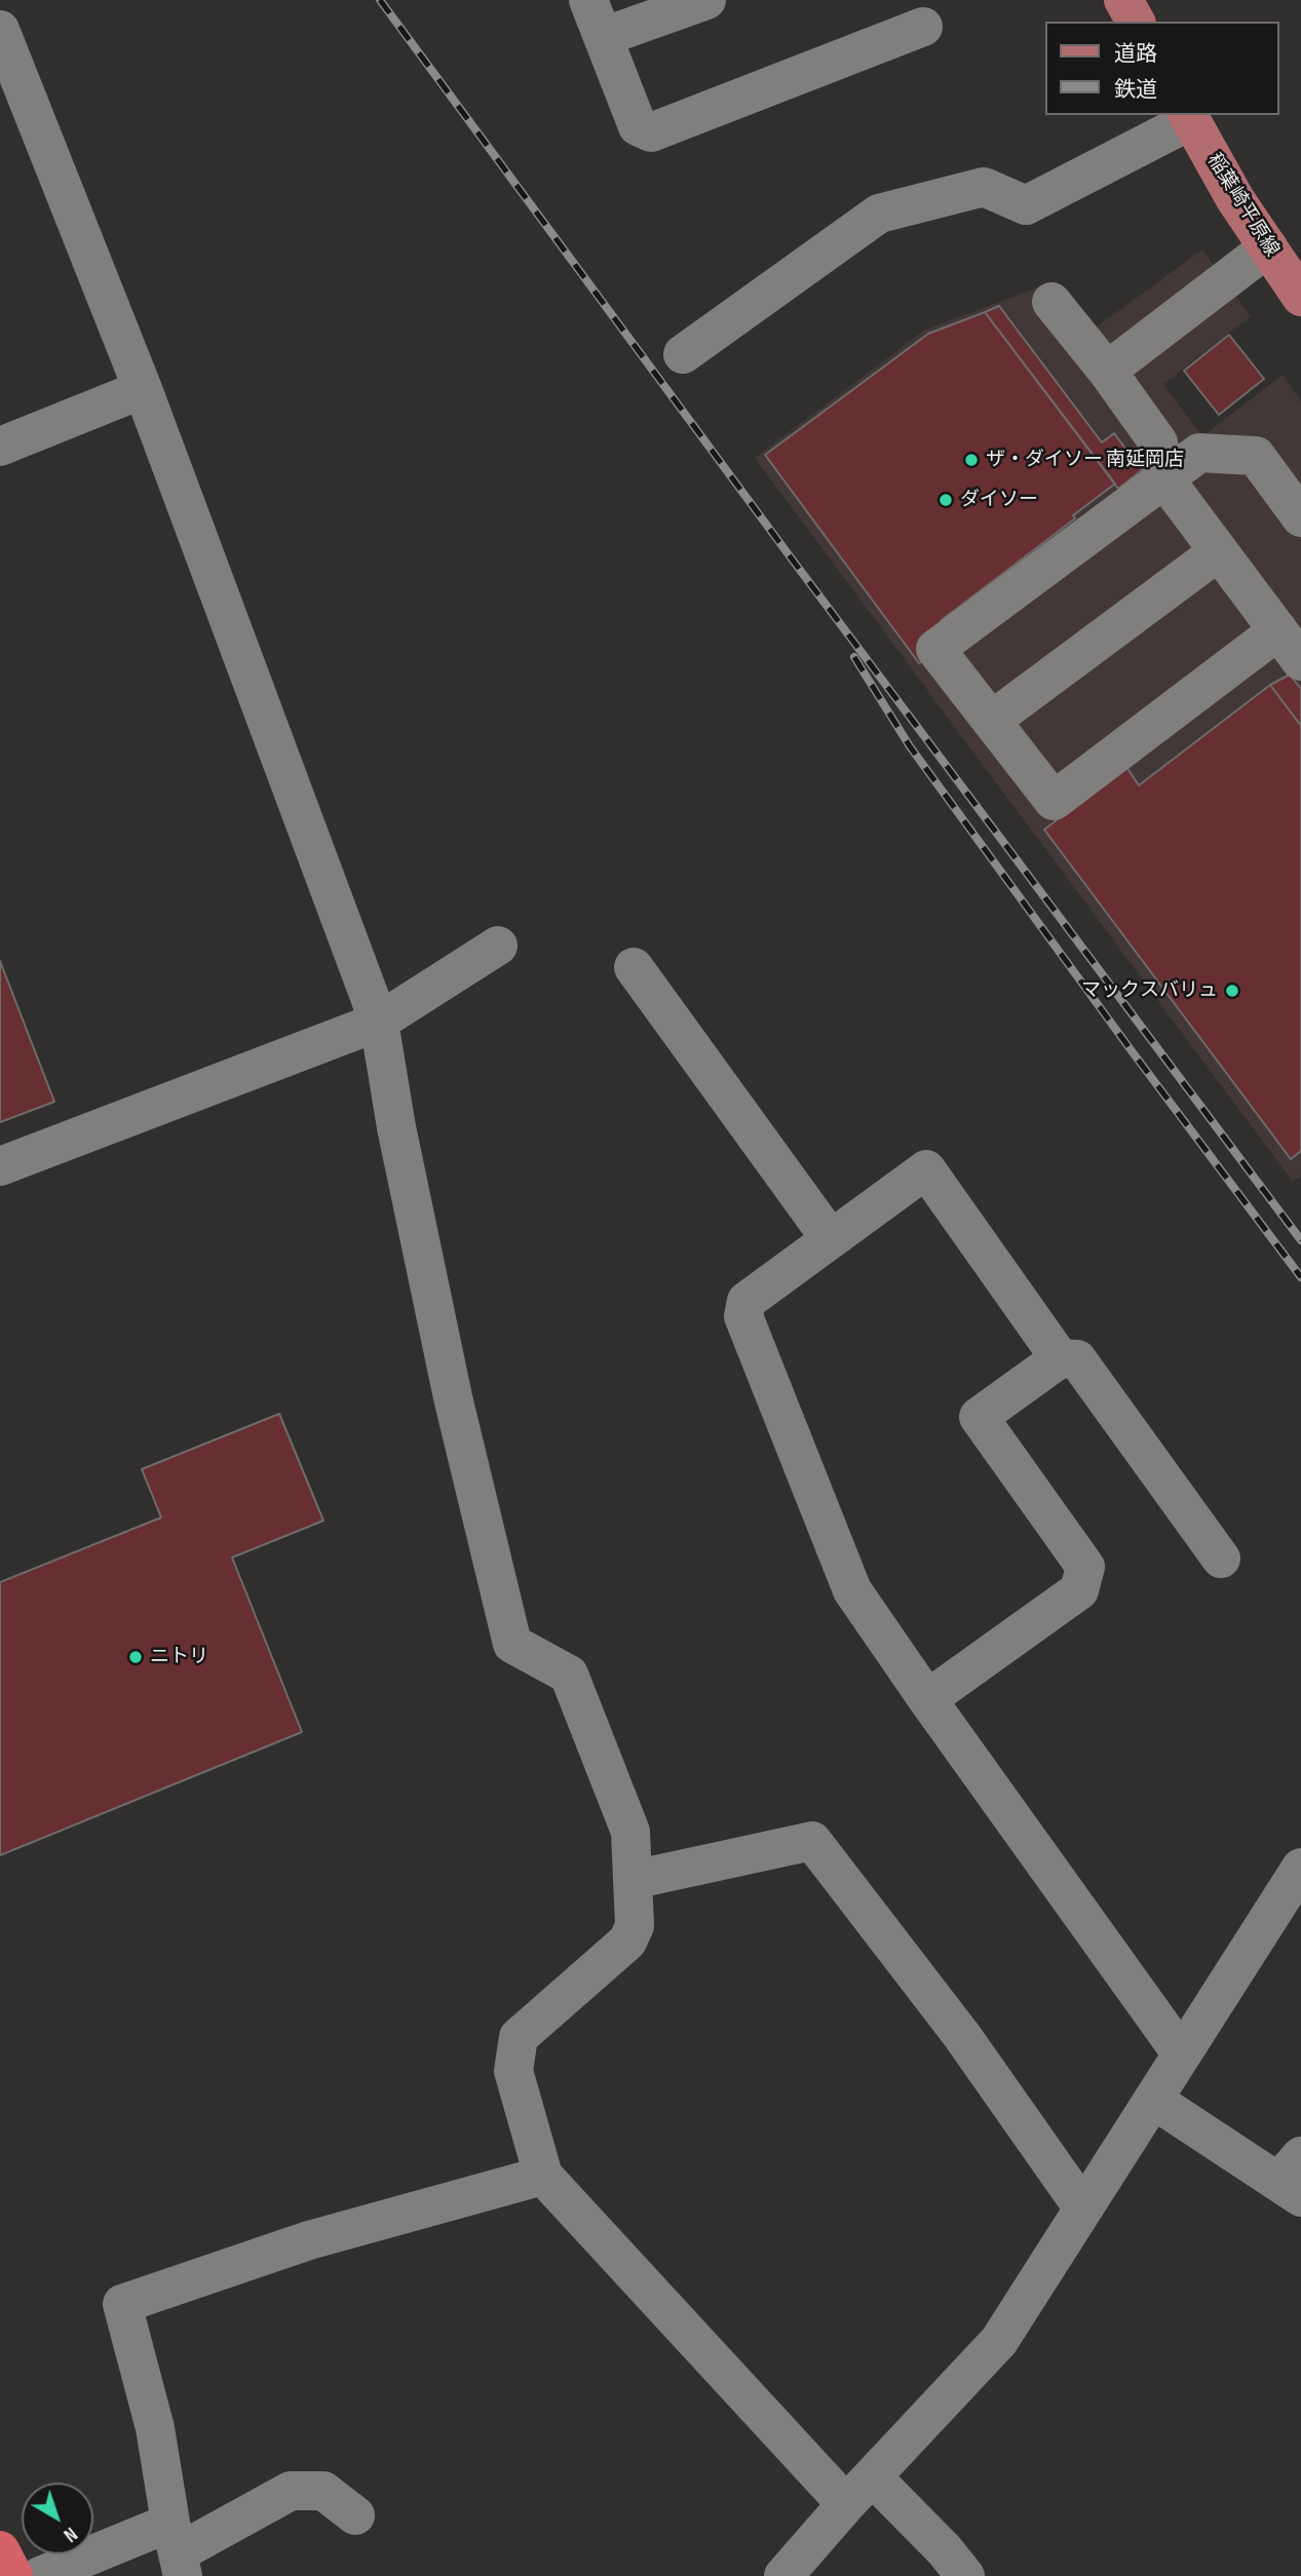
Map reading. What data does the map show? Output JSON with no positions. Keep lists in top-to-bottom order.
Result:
{
  "streets": {
    "main road": ["稲葉崎平原線"]
  },
  "places": [
    "ザ・ダイソー 南延岡店",
    "ダイソー",
    "マックスバリュ",
    "ニトリ"
  ],
  "legend": ["道路", "鉄道"],
  "north": "bottom right"
}
